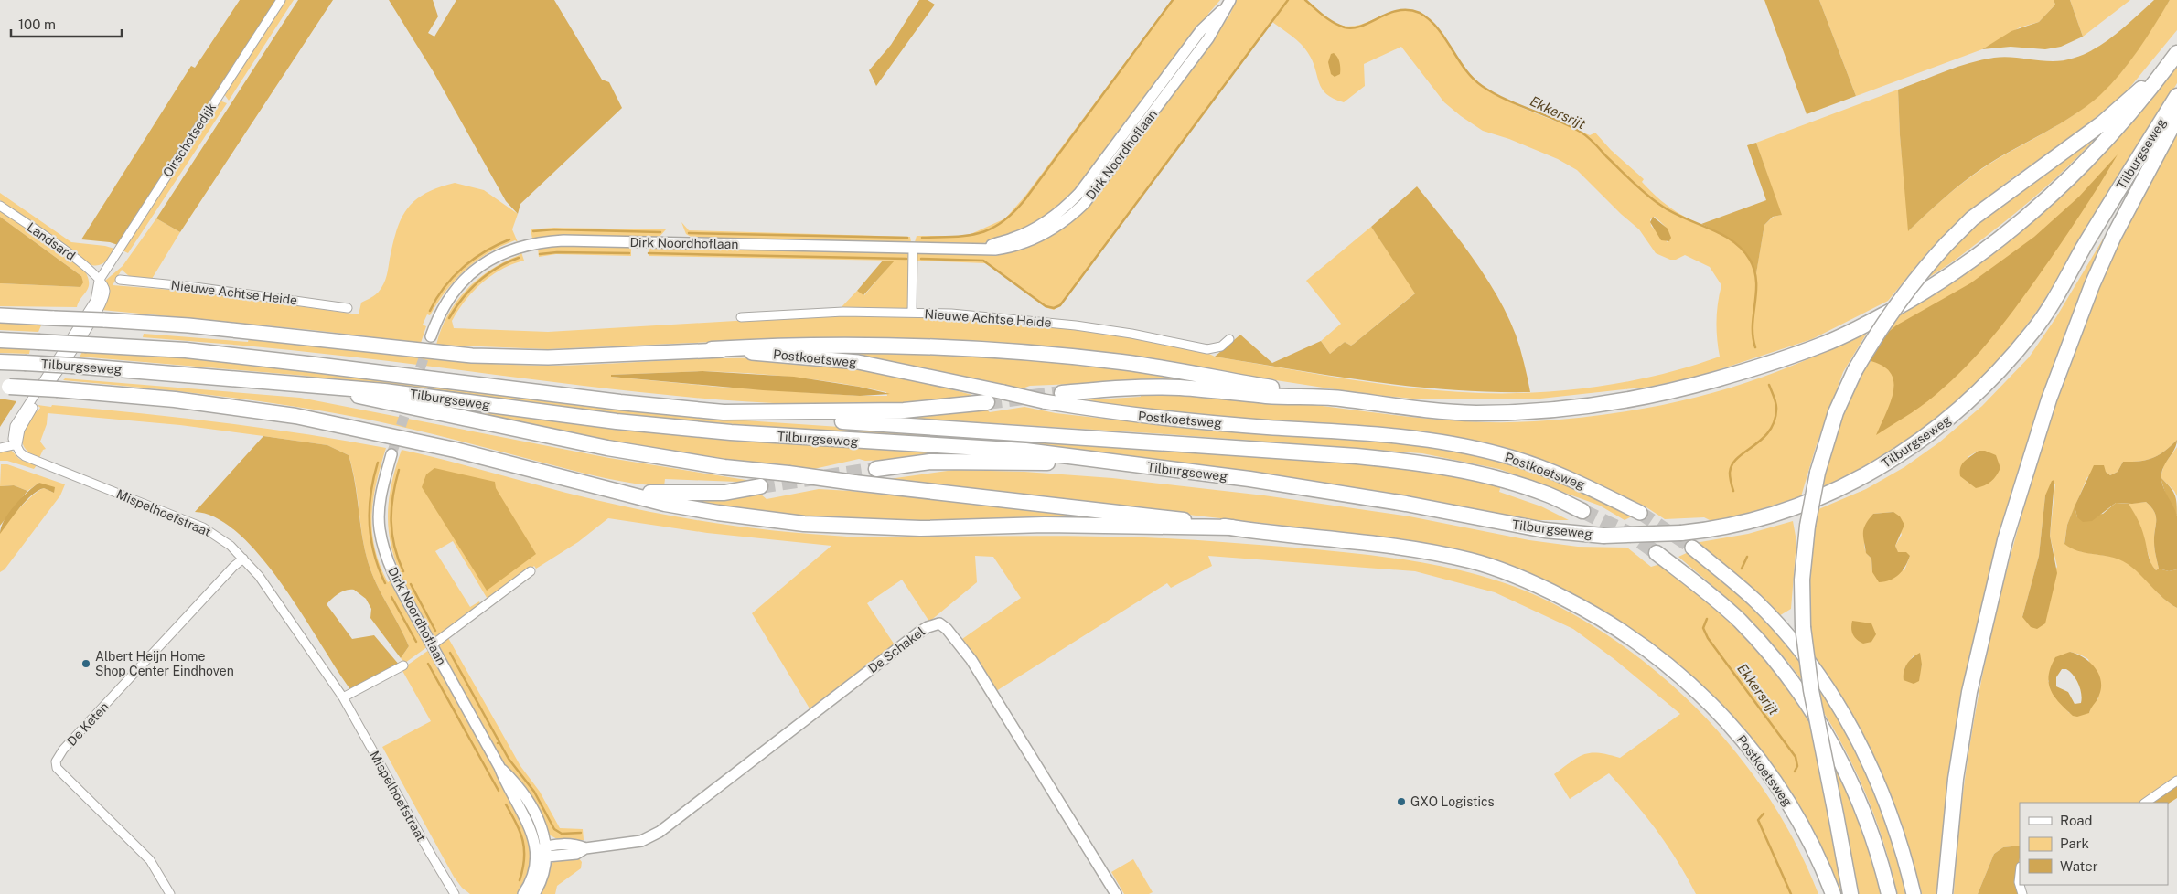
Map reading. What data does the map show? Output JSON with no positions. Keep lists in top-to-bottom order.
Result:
{
  "streets": {
    "highway": ["Tilburgseweg", "Postkoetsweg"],
    "street": [
      "Oirschotsedijk",
      "Dirk Noordhoflaan",
      "Landsard",
      "Nieuwe Achtse Heide",
      "Mispelhoefstraat",
      "De Schakel",
      "De Keten"
    ]
  },
  "crossings": [
    ["Oirschotsedijk", "Landsard"],
    ["Tilburgseweg", "Postkoetsweg"],
    ["Dirk Noordhoflaan", "De Schakel"],
    ["Mispelhoefstraat", "De Keten"]
  ],
  "water": ["Ekkersrijt"],
  "places": ["Albert Heijn Home Shop Center Eindhoven", "GXO Logistics"],
  "legend": ["Road", "Park", "Water"],
  "scale_bar": "100 m"
}
